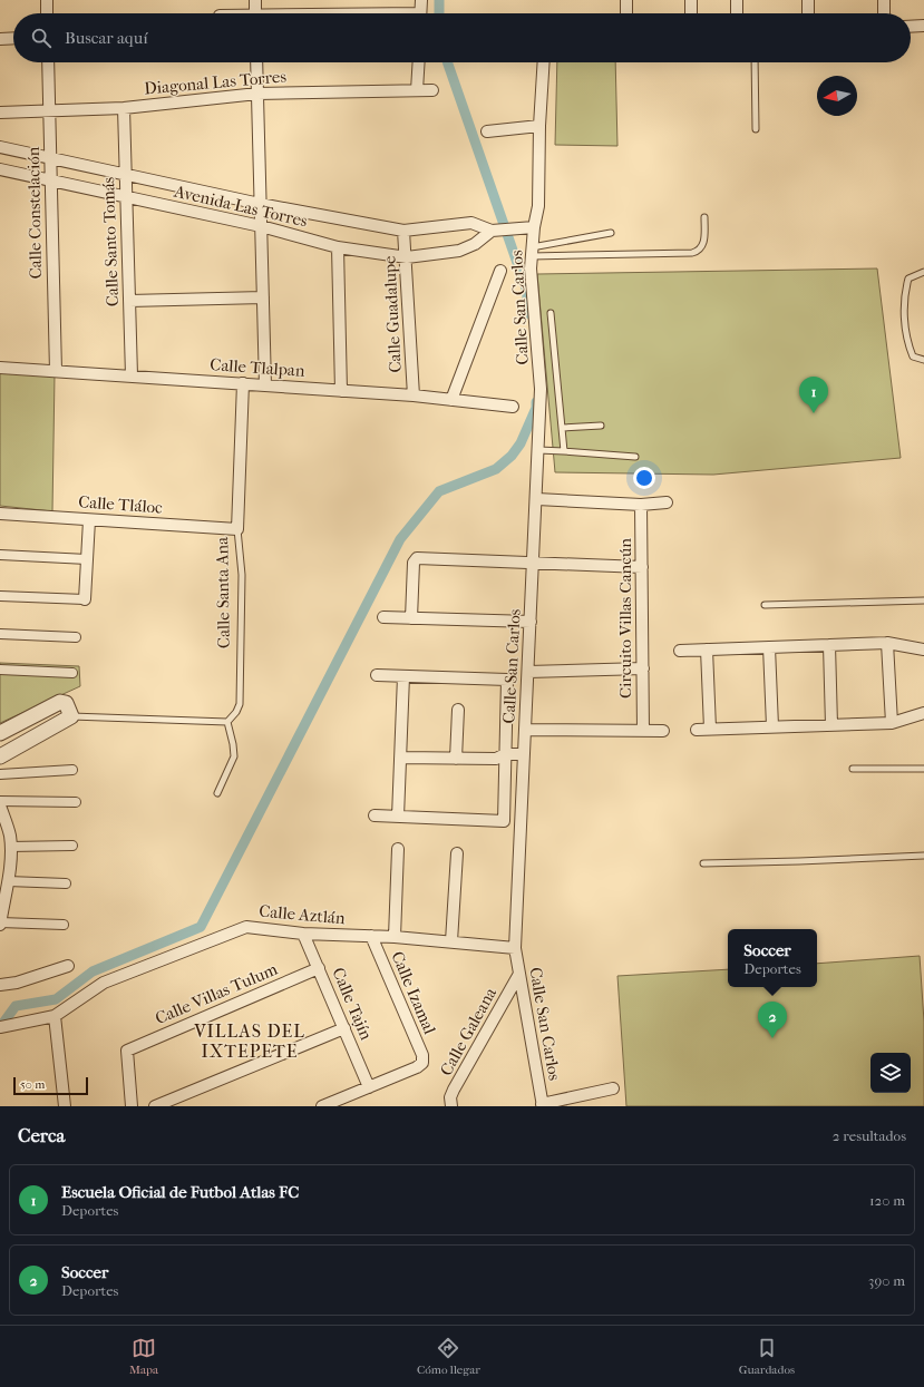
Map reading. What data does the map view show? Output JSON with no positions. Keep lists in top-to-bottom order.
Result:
{
  "streets": {
    "street": [
      "Diagonal Las Torres",
      "Avenida Las Torres",
      "Calle Constelación",
      "Calle Santo Tomás",
      "Calle San Carlos",
      "Calle Guadalupe",
      "Calle Tlalpan",
      "Calle Tláloc",
      "Calle Santa Ana",
      "Circuito Villas Cancún",
      "Calle Aztlán",
      "Calle Izamal",
      "Calle Villas Tulum",
      "Calle Tajín",
      "Calle Galeana"
    ]
  },
  "crossings": [
    ["Diagonal Las Torres", "Calle Constelación"],
    ["Diagonal Las Torres", "Calle Santo Tomás"],
    ["Avenida Las Torres", "Calle Constelación"],
    ["Avenida Las Torres", "Calle Santo Tomás"],
    ["Avenida Las Torres", "Calle San Carlos"],
    ["Avenida Las Torres", "Calle Guadalupe"],
    ["Calle Constelación", "Calle Tlalpan"],
    ["Calle Santo Tomás", "Calle Tlalpan"],
    ["Calle San Carlos", "Calle Aztlán"],
    ["Calle San Carlos", "Calle Galeana"],
    ["Calle Guadalupe", "Calle Tlalpan"],
    ["Calle Tlalpan", "Calle Santa Ana"],
    ["Calle Tláloc", "Calle Santa Ana"],
    ["Calle Aztlán", "Calle Izamal"],
    ["Calle Aztlán", "Calle Tajín"],
    ["Calle Izamal", "Calle Tajín"],
    ["Calle Villas Tulum", "Calle Tajín"]
  ],
  "districts": ["VILLAS DEL IXTEPETE"],
  "scale_bar": "50 m",
  "north": "left",
  "page": {
    "search": "Buscar aquí",
    "pins": ["1", "2"],
    "popup": ["Soccer", "Deportes"],
    "scale": "50 m",
    "heading": ["Cerca", "2 resultados"],
    "list": [
      {
        "mark": "1",
        "name": "Escuela Oficial de Futbol Atlas FC",
        "note": "Deportes",
        "value": "120 m"
      },
      {
        "mark": "2",
        "name": "Soccer",
        "note": "Deportes",
        "value": "390 m"
      }
    ],
    "nav": ["Mapa", "Cómo llegar", "Guardados"]
  }
}
